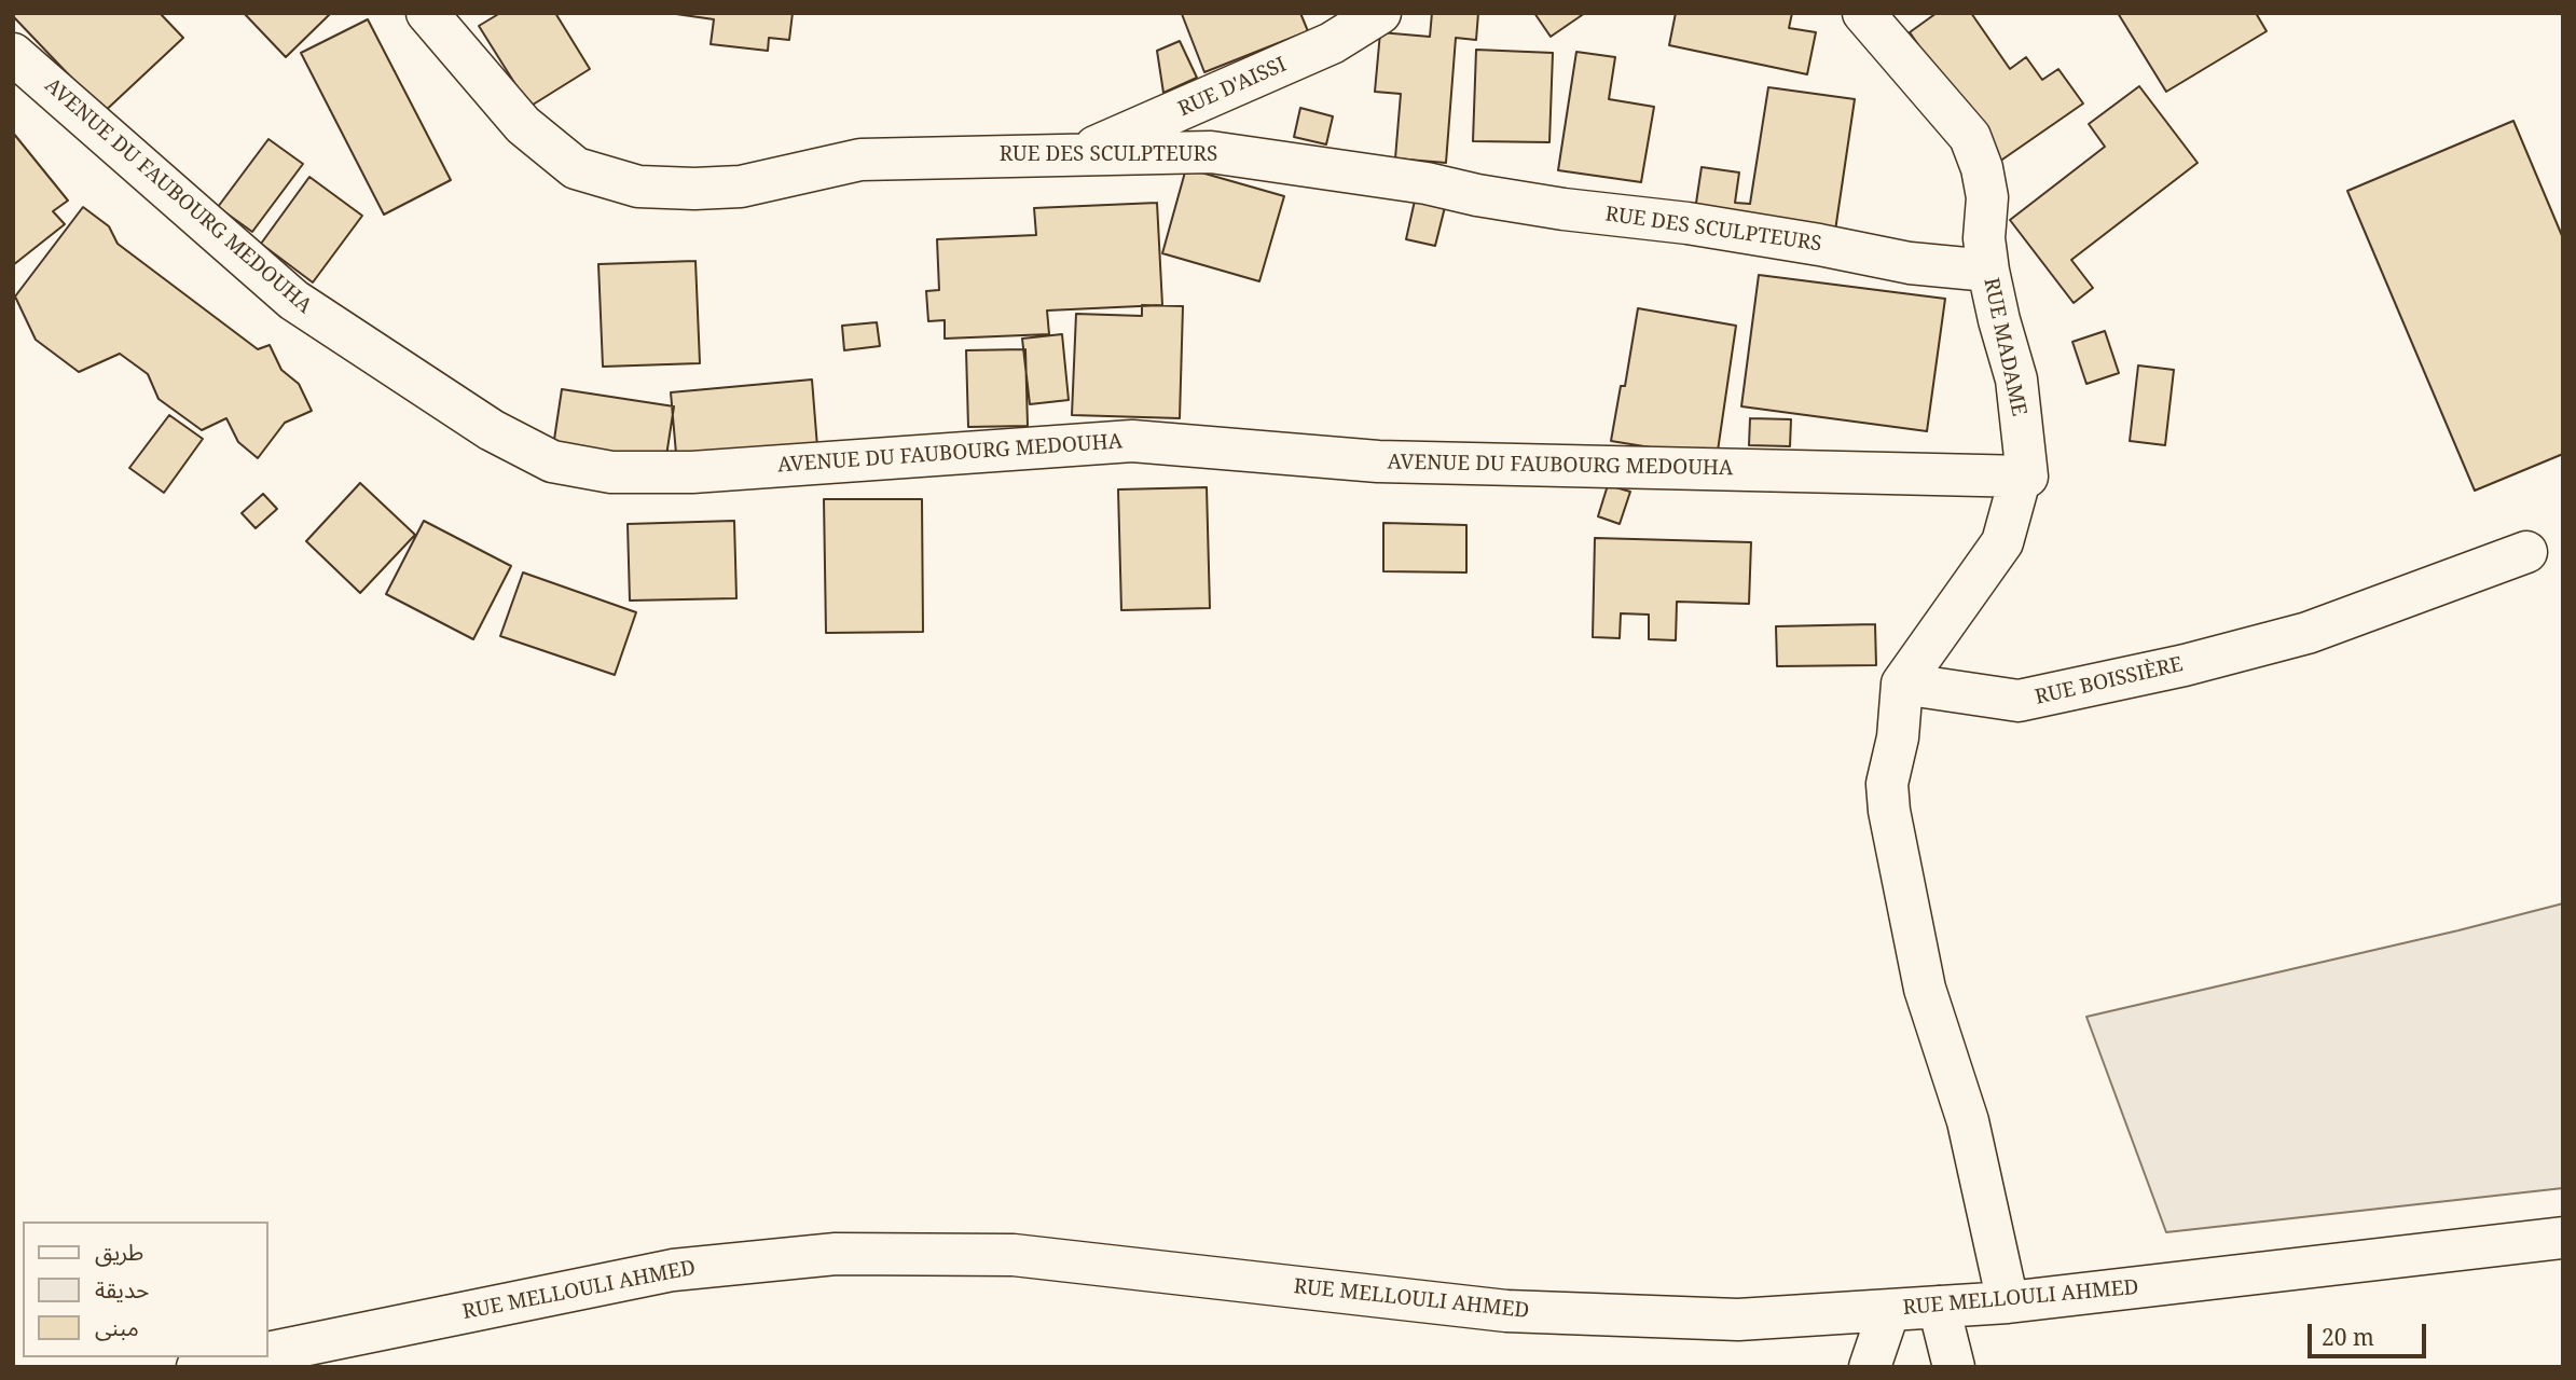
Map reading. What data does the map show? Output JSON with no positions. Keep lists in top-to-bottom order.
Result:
{
  "streets": {
    "street": [
      "RUE D'AISSI",
      "RUE DES SCULPTEURS",
      "AVENUE DU FAUBOURG MEDOUHA",
      "RUE MADAME",
      "RUE BOISSIÈRE",
      "RUE MELLOULI AHMED"
    ]
  },
  "crossings": [
    ["RUE D'AISSI", "RUE DES SCULPTEURS"],
    ["RUE DES SCULPTEURS", "RUE MADAME"],
    ["AVENUE DU FAUBOURG MEDOUHA", "RUE MADAME"]
  ],
  "legend": ["طريق", "حديقة", "مبنى"],
  "scale_bar": "20 m"
}
